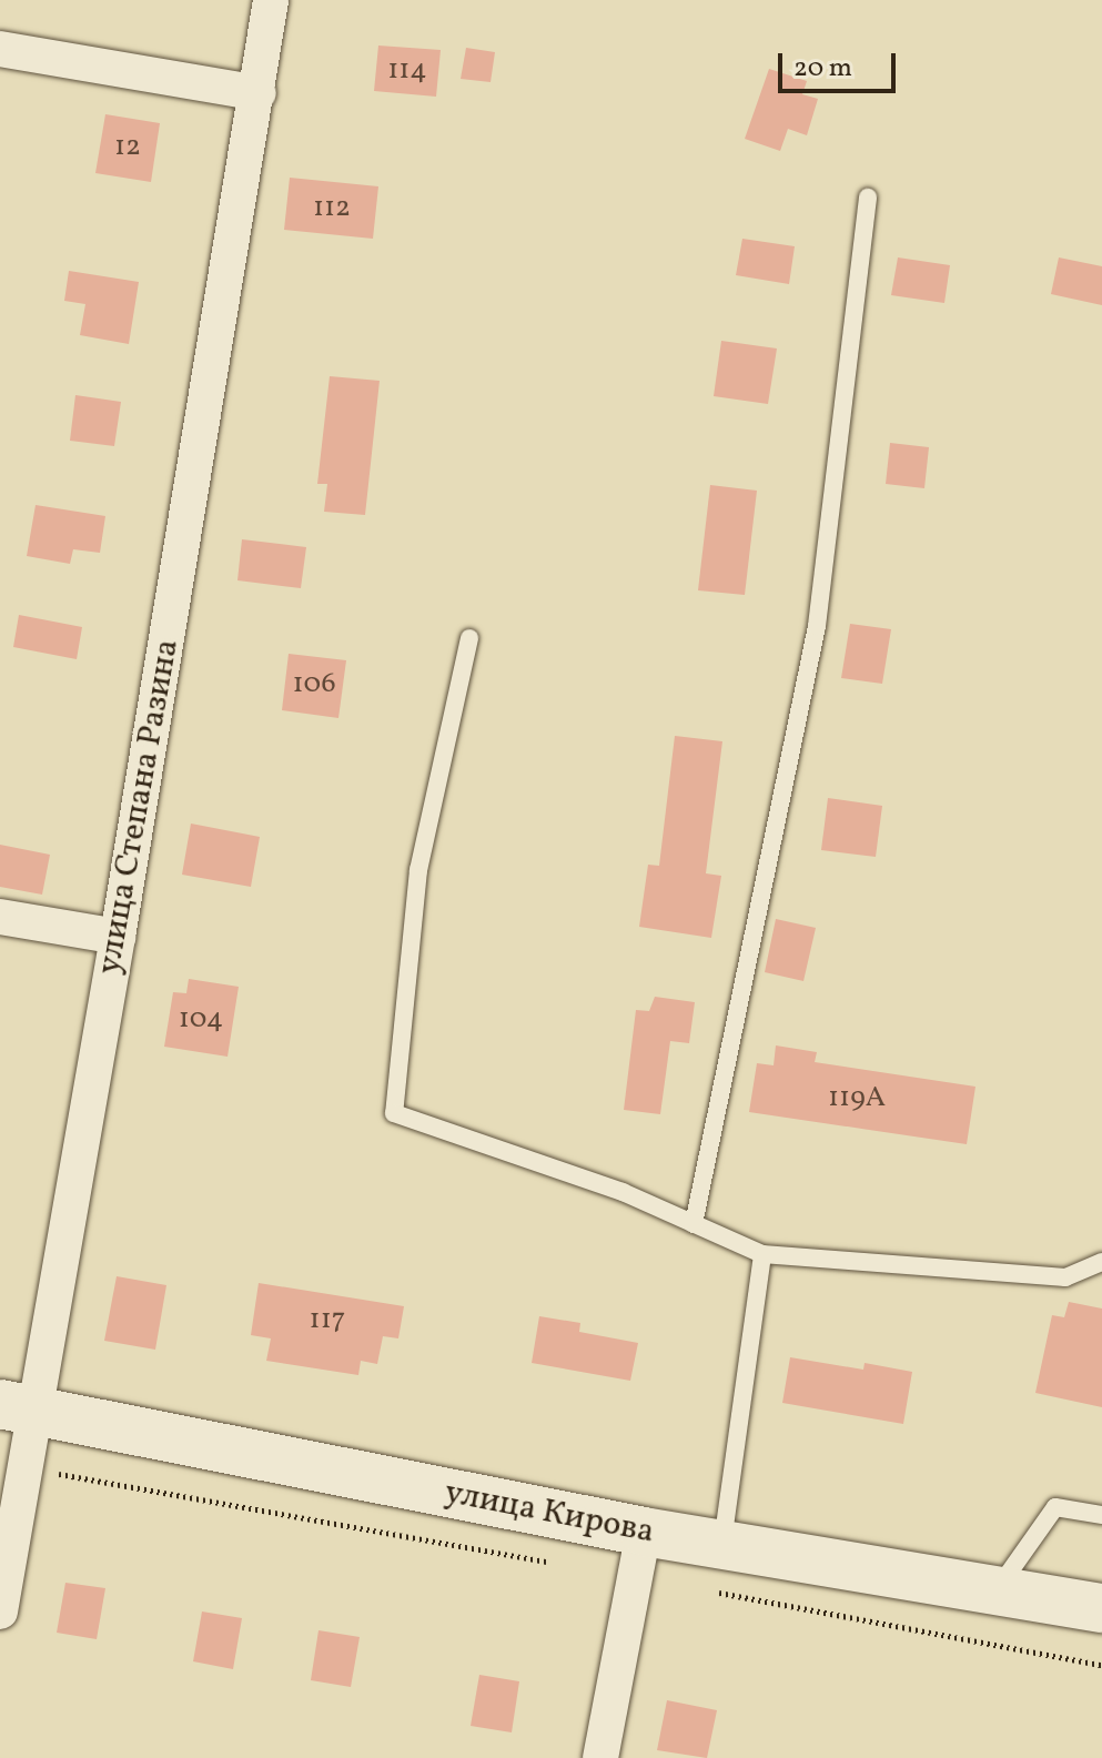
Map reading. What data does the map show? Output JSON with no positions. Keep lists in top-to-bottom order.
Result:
{
  "streets": {
    "street": ["улица Степана Разина", "улица Кирова"]
  },
  "crossings": [
    ["улица Степана Разина", "улица Кирова"]
  ],
  "house_numbers": [
    "114",
    "12",
    "112",
    "106",
    "104",
    "119А",
    "117"
  ],
  "scale_bar": "20 m"
}
